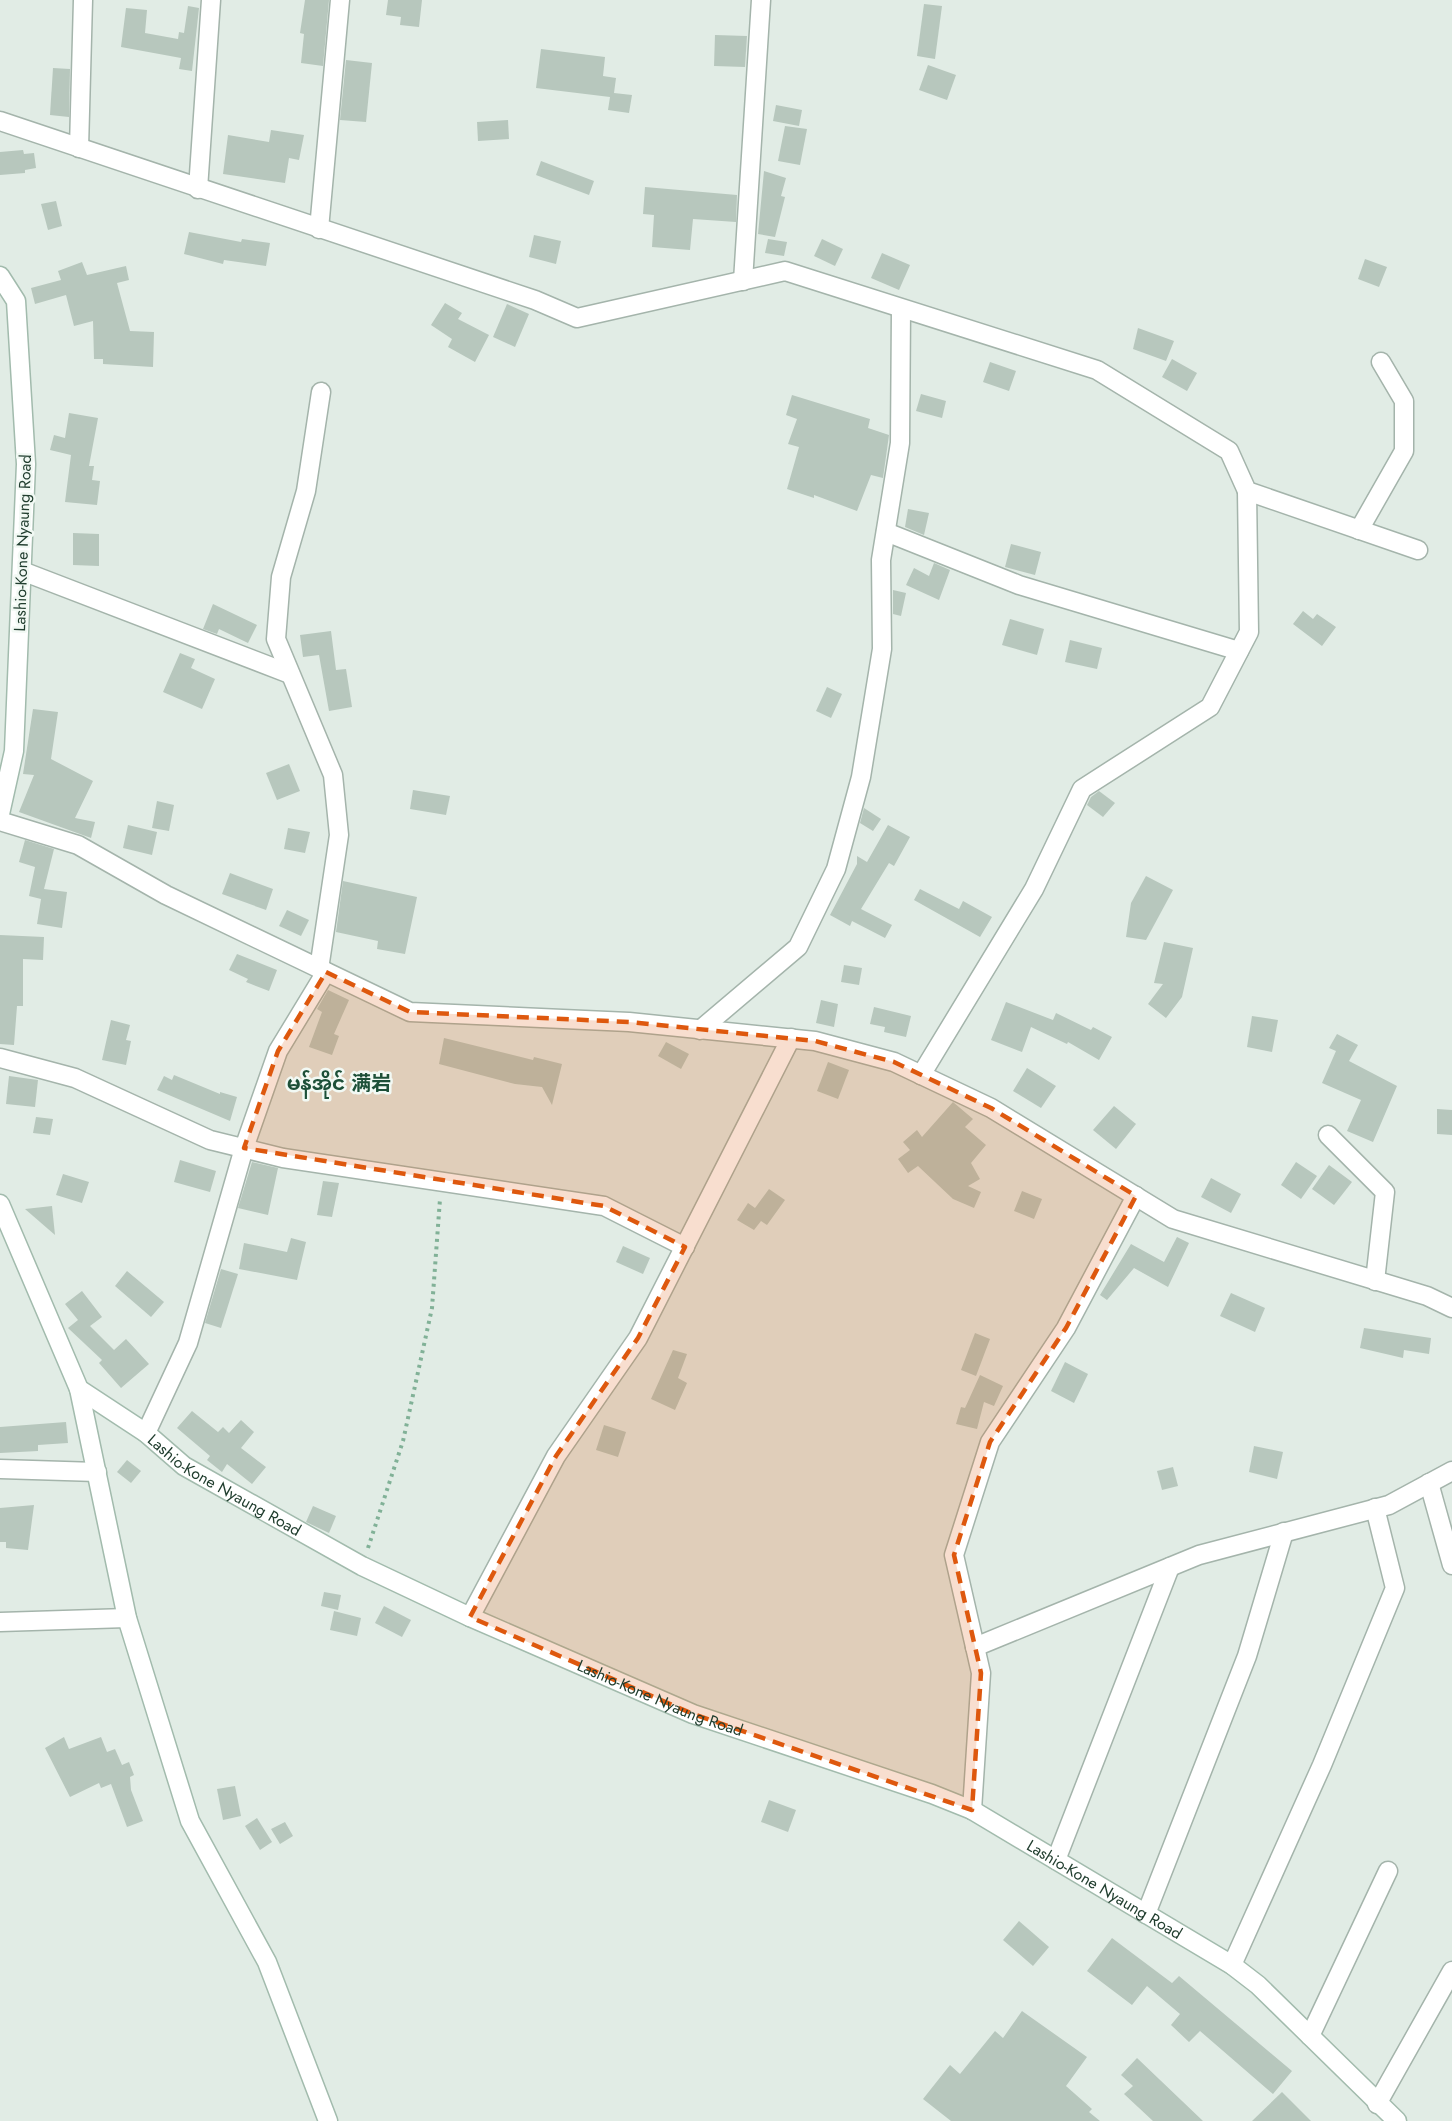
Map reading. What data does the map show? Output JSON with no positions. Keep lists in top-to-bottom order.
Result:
{
  "streets": {
    "street": ["Lashio-Kone Nyaung Road"]
  },
  "districts": ["မန်အိုင် 满岩"]
}
